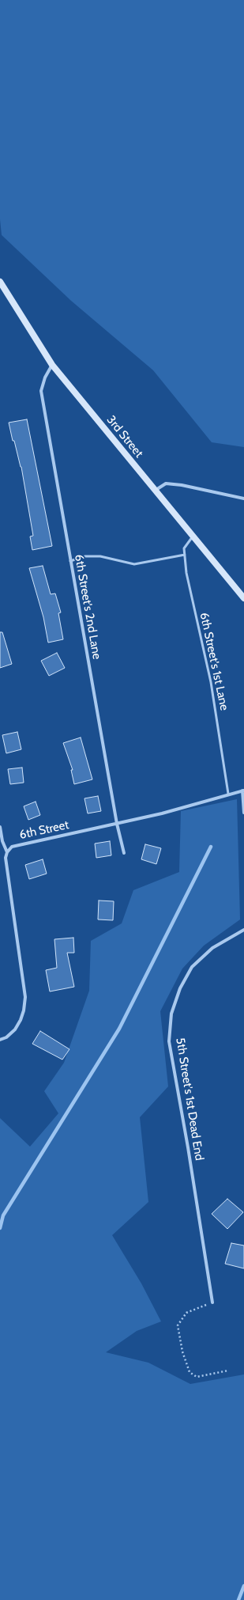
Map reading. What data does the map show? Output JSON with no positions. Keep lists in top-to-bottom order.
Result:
{
  "streets": {
    "street": [
      "3rd Street",
      "6th Street's 2nd Lane",
      "6th Street",
      "5th Street's 1st Dead End"
    ],
    "lane": ["6th Street's 1st Lane"]
  },
  "crossings": [
    ["3rd Street", "6th Street's 2nd Lane"],
    ["3rd Street", "6th Street's 1st Lane"],
    ["6th Street's 2nd Lane", "6th Street"],
    ["6th Street's 1st Lane", "6th Street"]
  ]
}
